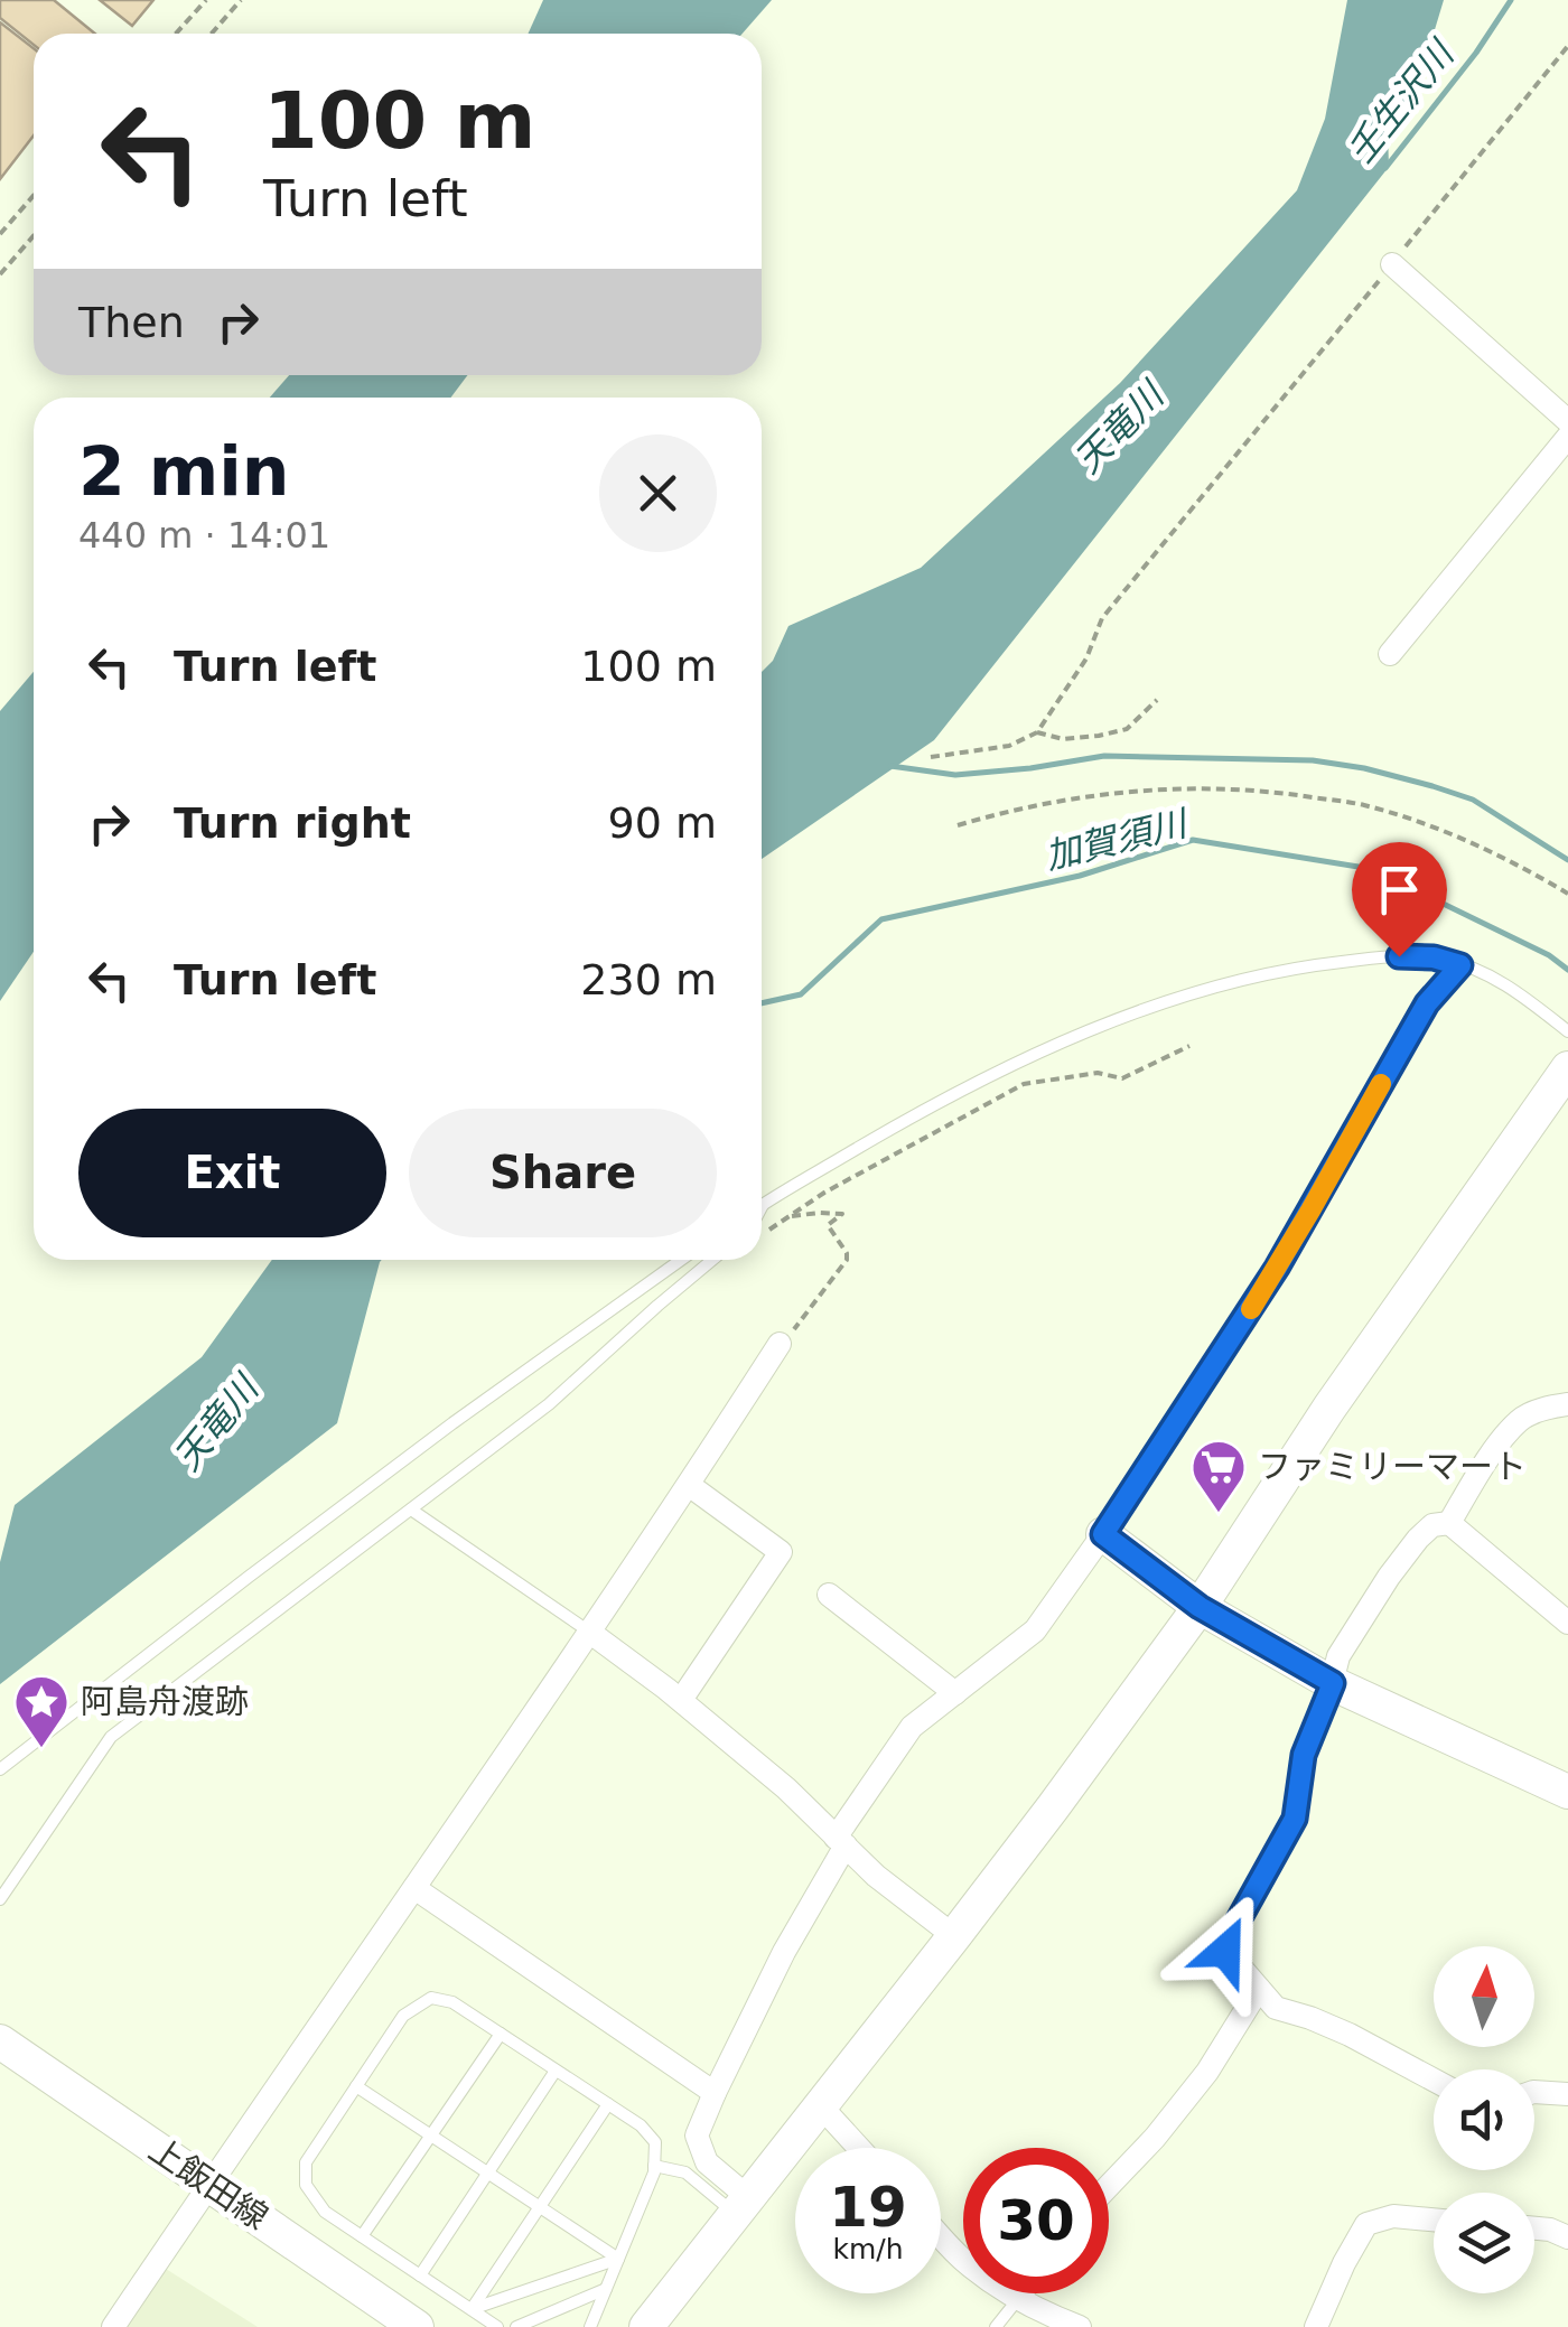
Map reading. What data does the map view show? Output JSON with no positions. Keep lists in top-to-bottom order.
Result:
{
  "streets": {
    "street": ["上飯田線"]
  },
  "water": ["壬生沢川", "天竜川", "加賀須川"],
  "places": {
    "supermarket": ["ファミリーマート"],
    "place": ["阿島舟渡跡"]
  },
  "north": "top",
  "page": {
    "turn": ["100 m", "Turn left"],
    "then": "Then",
    "heading": ["2 min", "440 m · 14:01"],
    "list": [
      {
        "name": "Turn left",
        "value": "100 m"
      },
      {
        "name": "Turn right",
        "value": "90 m"
      },
      {
        "name": "Turn left",
        "value": "230 m"
      }
    ],
    "buttons": ["Exit", "Share"],
    "speed": "19 km/h",
    "limit": "30"
  }
}
